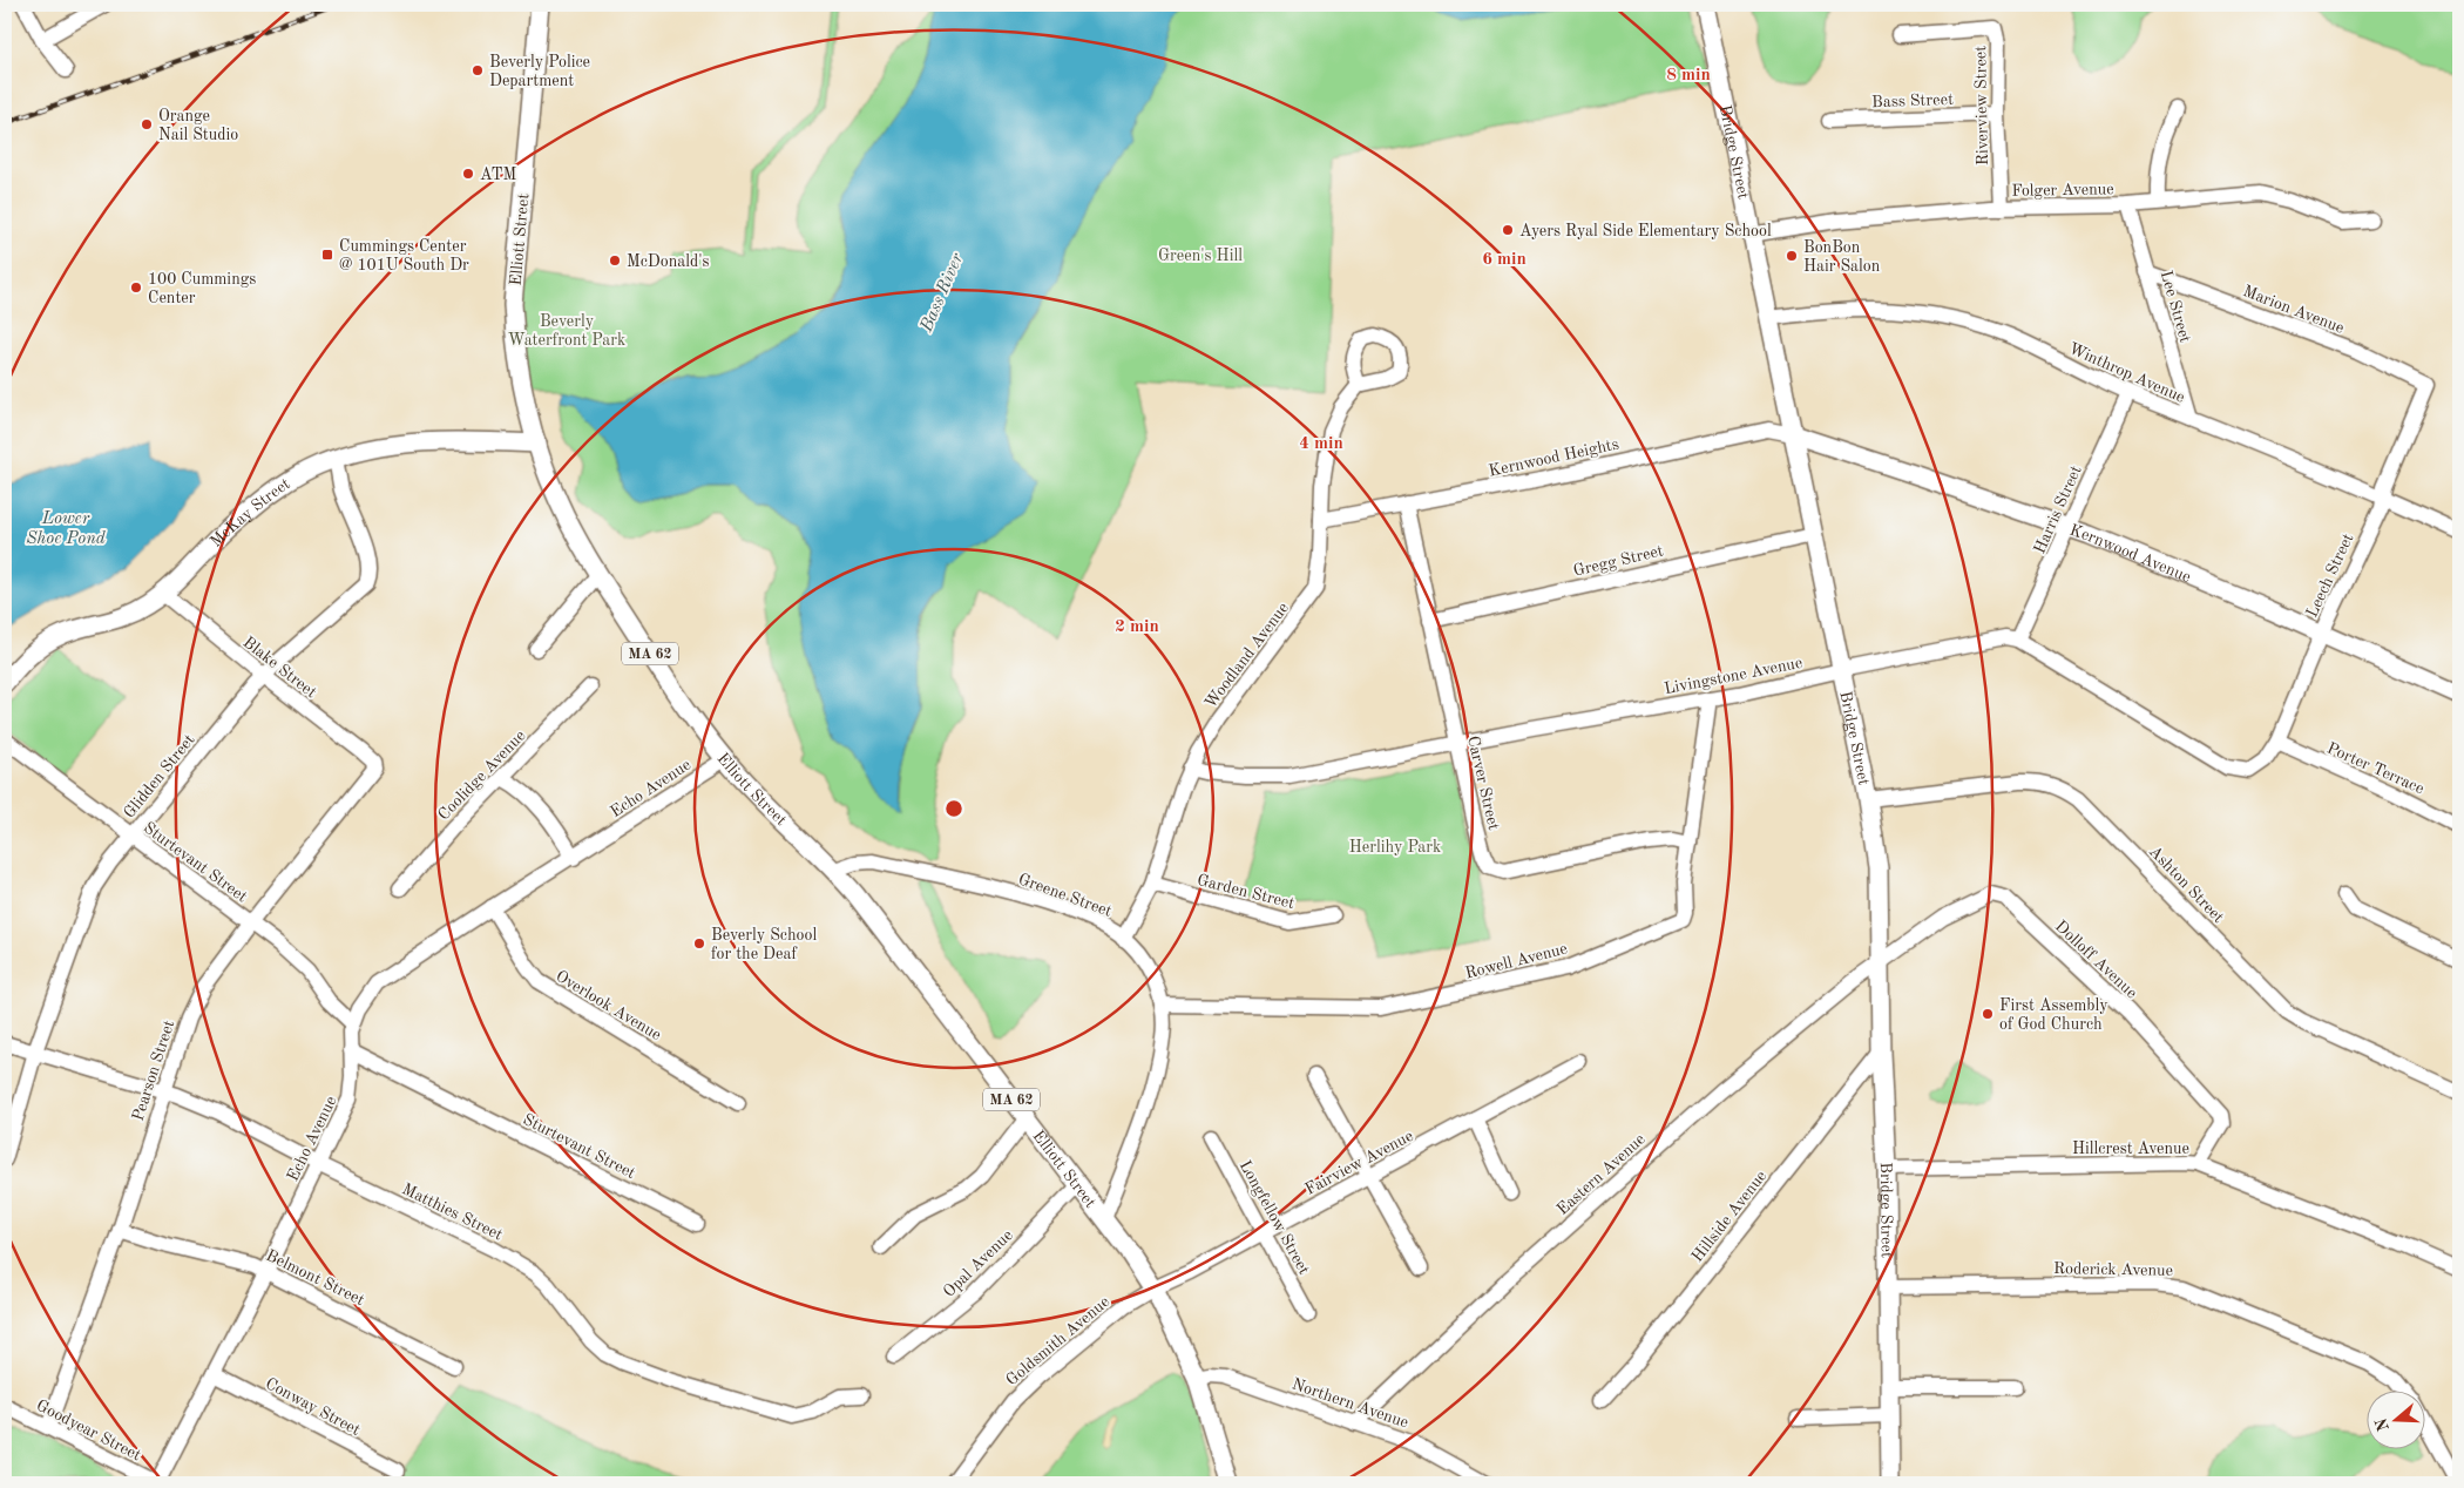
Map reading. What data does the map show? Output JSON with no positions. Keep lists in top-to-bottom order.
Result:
{
  "streets": {
    "main road": [
      "Bridge Street",
      "Elliott Street",
      "McKay Street",
      "Kernwood Avenue",
      "MA 62"
    ],
    "street": [
      "Bass Street",
      "Riverview Street",
      "Folger Avenue",
      "Lee Street",
      "Marion Avenue",
      "Winthrop Avenue",
      "Kernwood Heights",
      "Harris Street",
      "Gregg Street",
      "Leech Street",
      "Woodland Avenue",
      "Blake Street",
      "Livingstone Avenue",
      "Porter Terrace",
      "Coolidge Avenue",
      "Glidden Street",
      "Carver Street",
      "Echo Avenue",
      "Sturtevant Street",
      "Ashton Street",
      "Garden Street",
      "Greene Street",
      "Dolloff Avenue",
      "Rowell Avenue",
      "Overlook Avenue",
      "Pearson Street",
      "Hillcrest Avenue",
      "Fairview Avenue",
      "Eastern Avenue",
      "Matthies Street",
      "Hillside Avenue",
      "Longfellow Street",
      "Opal Avenue",
      "Roderick Avenue",
      "Belmont Street",
      "Goldsmith Avenue",
      "Northern Avenue",
      "Conway Street",
      "Goodyear Street"
    ]
  },
  "crossings": [
    ["Bass Street", "Riverview Street"],
    ["Riverview Street", "Folger Avenue"],
    ["Bridge Street", "Folger Avenue"],
    ["Bridge Street", "Winthrop Avenue"],
    ["Bridge Street", "Kernwood Heights"],
    ["Bridge Street", "Kernwood Avenue"],
    ["Bridge Street", "Gregg Street"],
    ["Bridge Street", "Livingstone Avenue"],
    ["Bridge Street", "Ashton Street"],
    ["Bridge Street", "Dolloff Avenue"],
    ["Bridge Street", "Hillcrest Avenue"],
    ["Bridge Street", "Eastern Avenue"],
    ["Bridge Street", "Hillside Avenue"],
    ["Bridge Street", "Roderick Avenue"],
    ["Folger Avenue", "Lee Street"],
    ["Elliott Street", "McKay Street"],
    ["Elliott Street", "Echo Avenue"],
    ["Elliott Street", "Greene Street"],
    ["Elliott Street", "Fairview Avenue"],
    ["Elliott Street", "Opal Avenue"],
    ["Elliott Street", "Goldsmith Avenue"],
    ["Elliott Street", "Northern Avenue"],
    ["Lee Street", "Marion Avenue"],
    ["Lee Street", "Winthrop Avenue"],
    ["Marion Avenue", "Leech Street"],
    ["Winthrop Avenue", "Harris Street"],
    ["Winthrop Avenue", "Leech Street"],
    ["Kernwood Heights", "Kernwood Avenue"],
    ["Kernwood Heights", "Woodland Avenue"],
    ["Kernwood Heights", "Carver Street"],
    ["Harris Street", "Kernwood Avenue"],
    ["Harris Street", "Leech Street"],
    ["Harris Street", "Livingstone Avenue"],
    ["McKay Street", "Blake Street"],
    ["McKay Street", "Glidden Street"],
    ["Kernwood Avenue", "Leech Street"],
    ["Gregg Street", "Carver Street"],
    ["Leech Street", "Livingstone Avenue"],
    ["Leech Street", "Porter Terrace"],
    ["Woodland Avenue", "Livingstone Avenue"],
    ["Woodland Avenue", "Garden Street"],
    ["Woodland Avenue", "Greene Street"],
    ["Blake Street", "Glidden Street"],
    ["Blake Street", "Pearson Street"],
    ["Livingstone Avenue", "Carver Street"],
    ["Livingstone Avenue", "Rowell Avenue"],
    ["Glidden Street", "Sturtevant Street"],
    ["Glidden Street", "Matthies Street"],
    ["Carver Street", "Rowell Avenue"],
    ["Echo Avenue", "Sturtevant Street"],
    ["Echo Avenue", "Overlook Avenue"],
    ["Echo Avenue", "Matthies Street"],
    ["Echo Avenue", "Belmont Street"],
    ["Echo Avenue", "Conway Street"],
    ["Echo Avenue", "Goodyear Street"],
    ["Sturtevant Street", "Pearson Street"],
    ["Greene Street", "Rowell Avenue"],
    ["Dolloff Avenue", "Hillcrest Avenue"],
    ["Dolloff Avenue", "Eastern Avenue"],
    ["Pearson Street", "Matthies Street"],
    ["Pearson Street", "Belmont Street"],
    ["Pearson Street", "Goodyear Street"],
    ["Fairview Avenue", "Longfellow Street"],
    ["Fairview Avenue", "Goldsmith Avenue"],
    ["Eastern Avenue", "Northern Avenue"]
  ],
  "water": ["Bass River", "Lower Shoe Pond"],
  "parks": ["Green's Hill", "Beverly Waterfront Park", "Herlihy Park"],
  "places": {
    "other": [
      "Beverly Police Department",
      "Orange Nail Studio",
      "ATM",
      "Ayers Ryal Side Elementary School",
      "BonBon Hair Salon",
      "McDonald's",
      "100 Cummings Center",
      "Beverly School for the Deaf",
      "First Assembly of God Church"
    ],
    "transit": ["Cummings Center @ 101U South Dr"]
  },
  "north": "left",
  "rings": [
    "8 min",
    "6 min",
    "4 min",
    "2 min"
  ]
}
